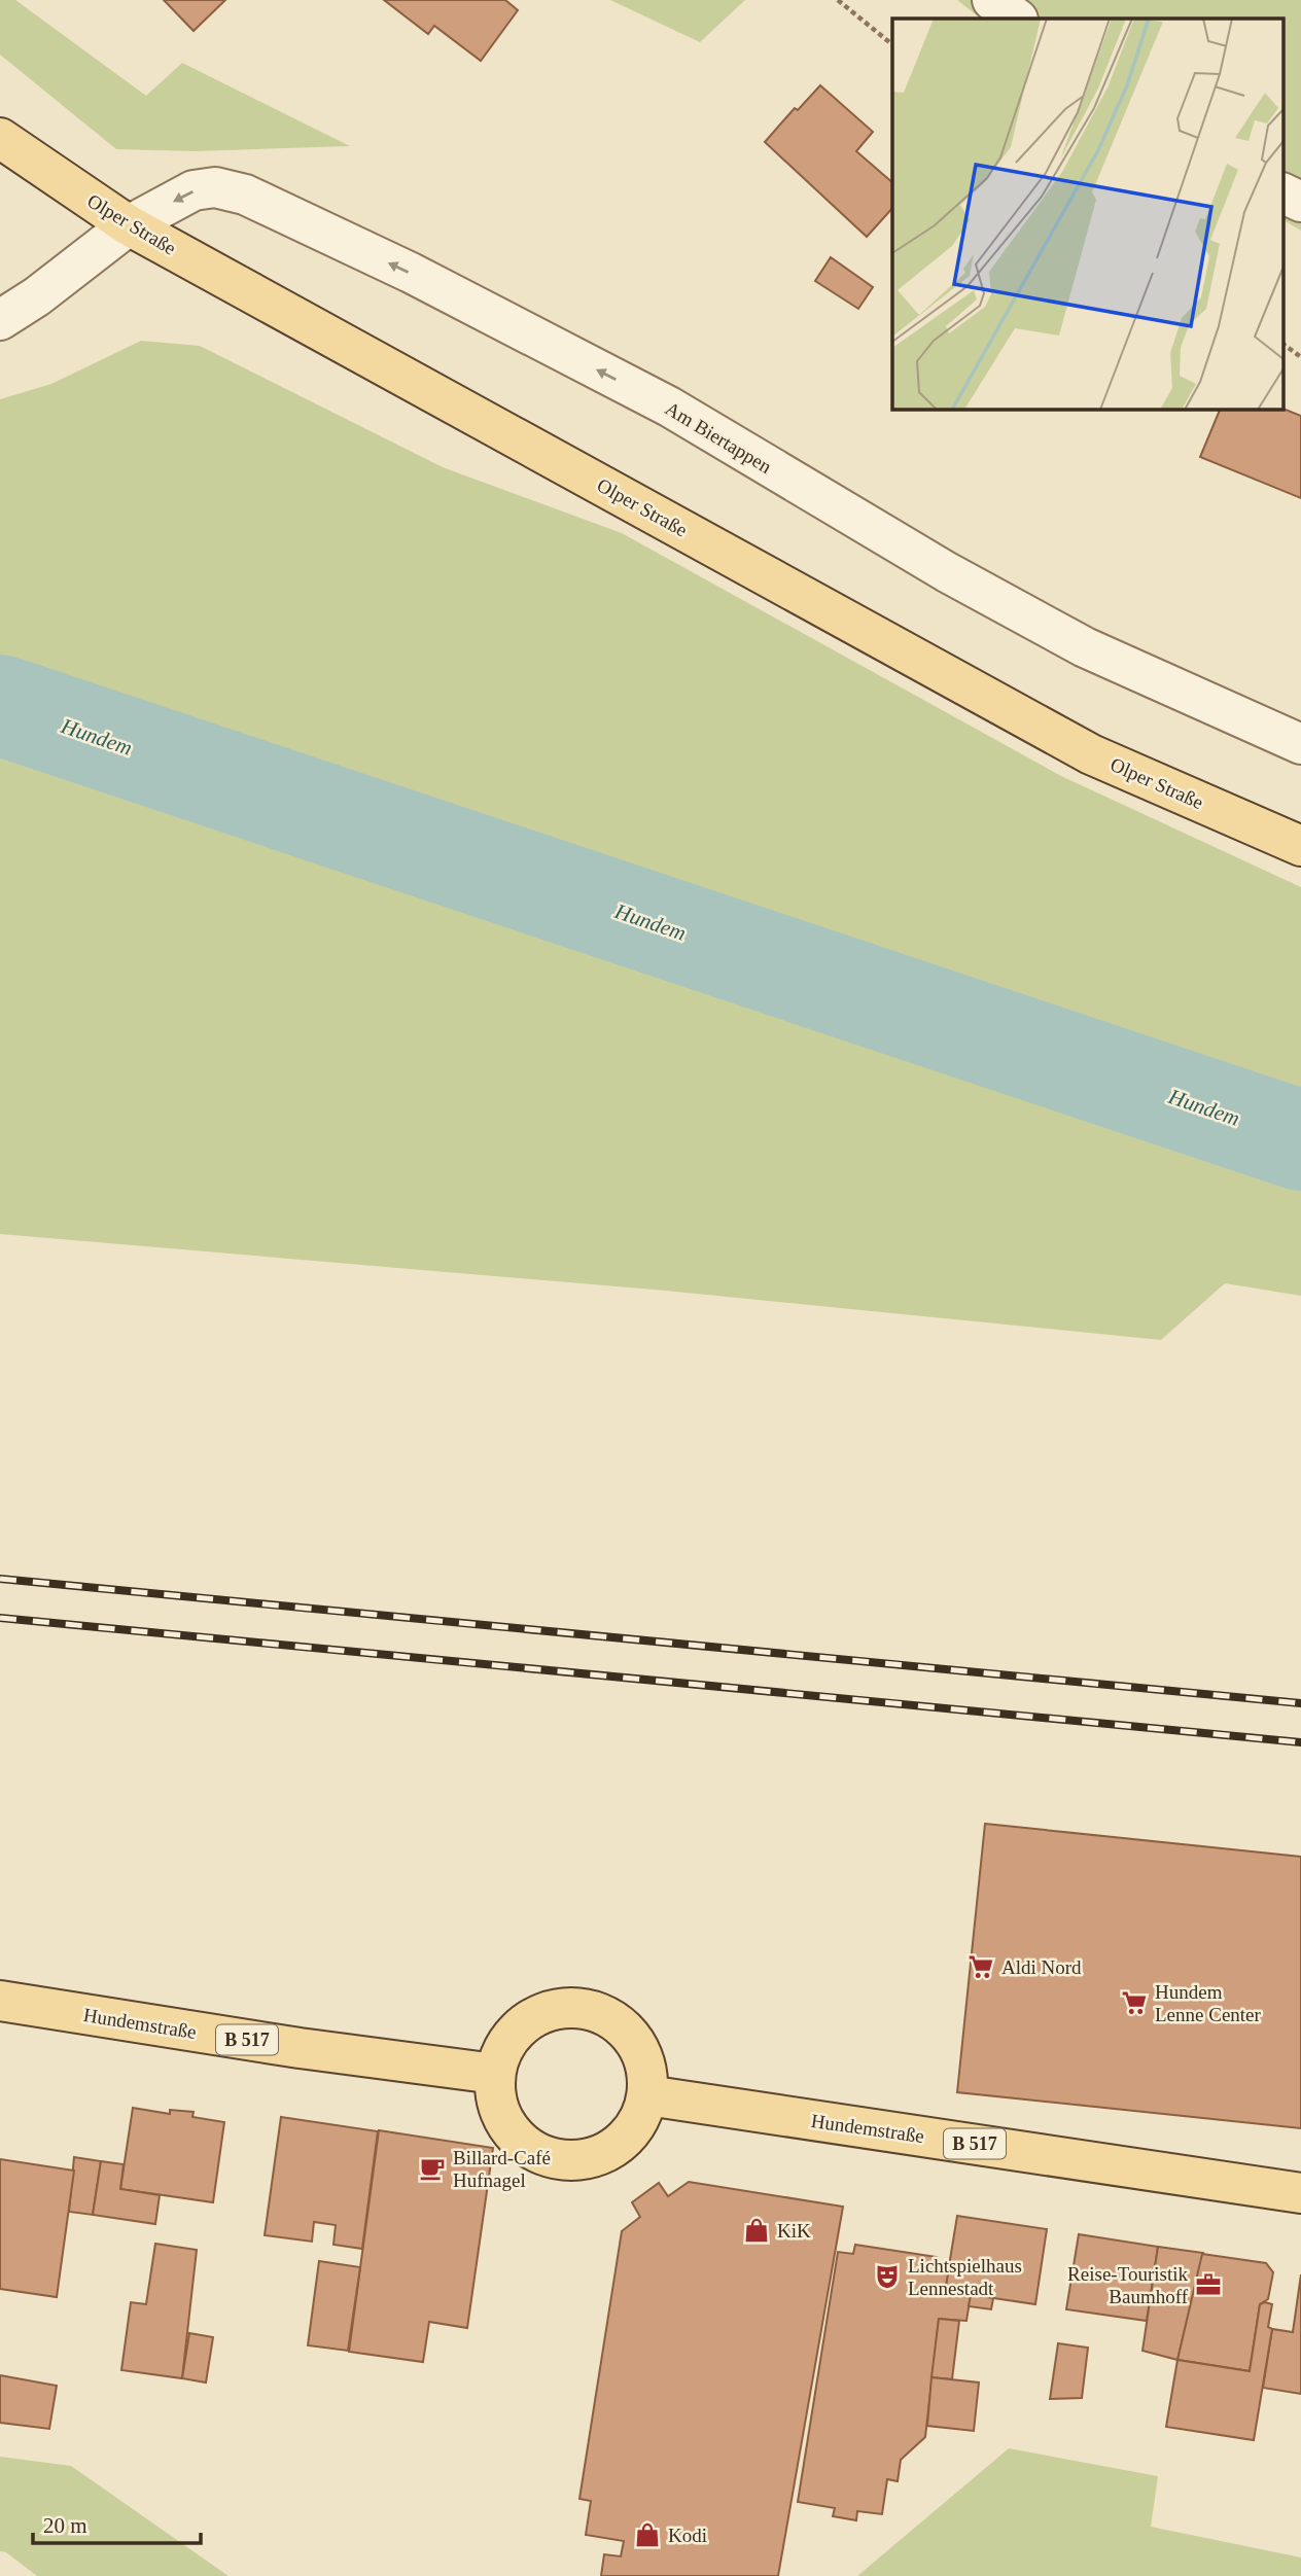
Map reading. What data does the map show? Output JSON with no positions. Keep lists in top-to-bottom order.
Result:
{
  "streets": {
    "main road": ["Olper Straße", "Hundemstraße", "B 517"],
    "street": ["Am Biertappen"]
  },
  "crossings": [
    ["Olper Straße", "Am Biertappen"]
  ],
  "one_way": ["Am Biertappen"],
  "water": ["Hundem"],
  "places": {
    "supermarket": ["Aldi Nord", "Hundem Lenne Center"],
    "cafe": ["Billard-Café Hufnagel"],
    "shop": ["KiK", "Kodi"],
    "theatre": ["Lichtspielhaus Lennestadt"],
    "office": ["Reise-Touristik Baumhoff"]
  },
  "scale_bar": "20 m"
}
